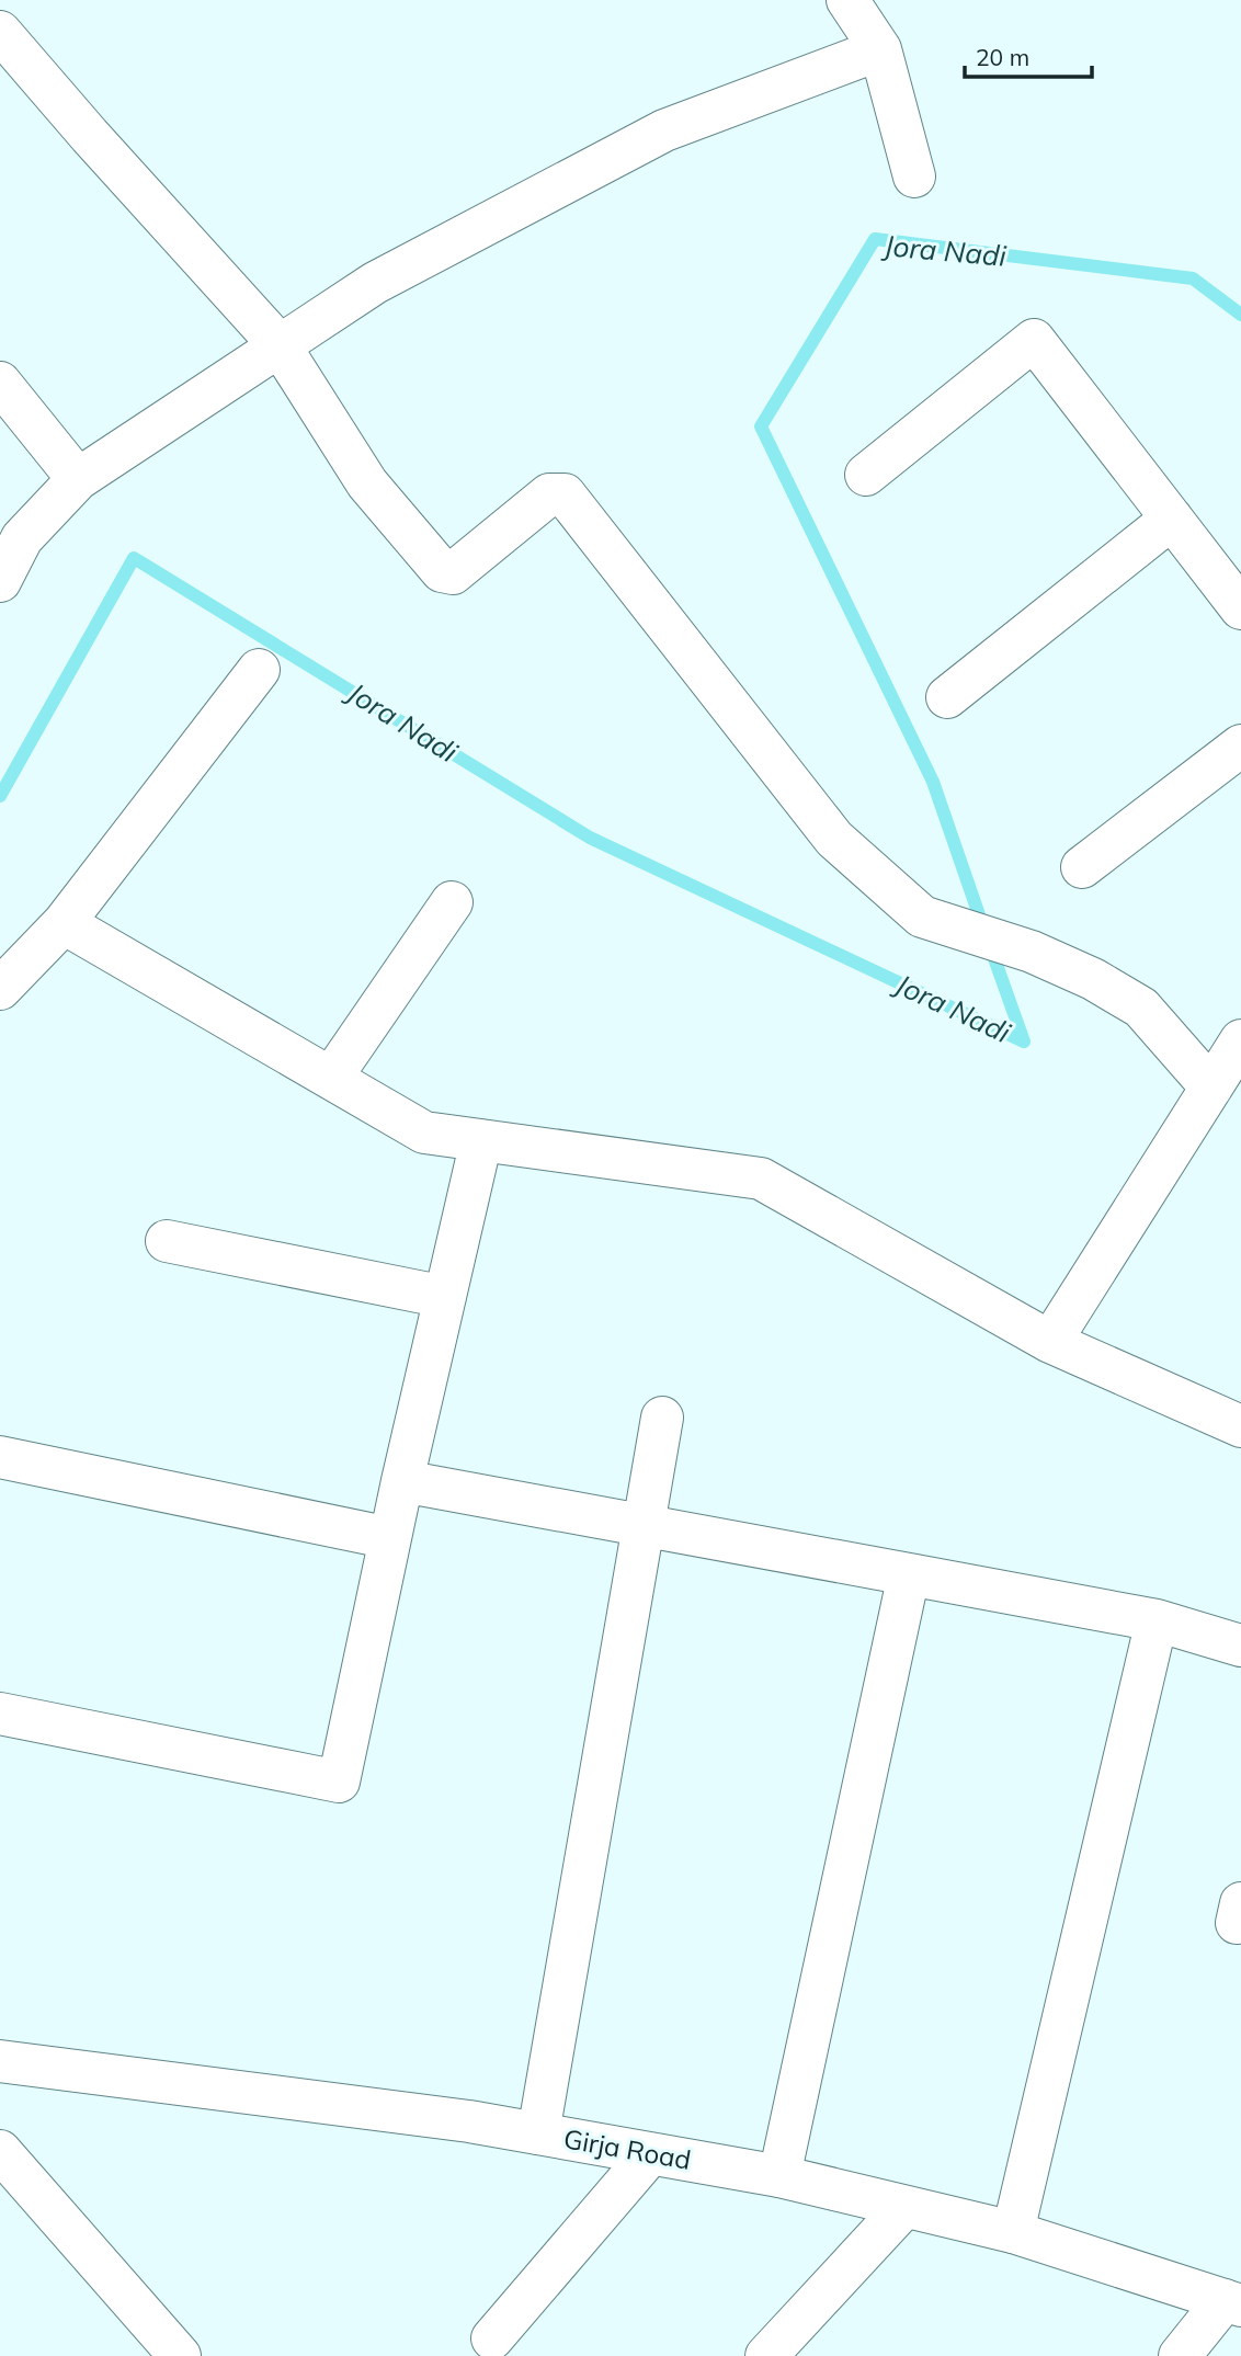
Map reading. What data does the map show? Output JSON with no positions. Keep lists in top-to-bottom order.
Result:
{
  "streets": {
    "street": ["Girja Road"]
  },
  "water": ["Jora Nadi"],
  "scale_bar": "20 m"
}
